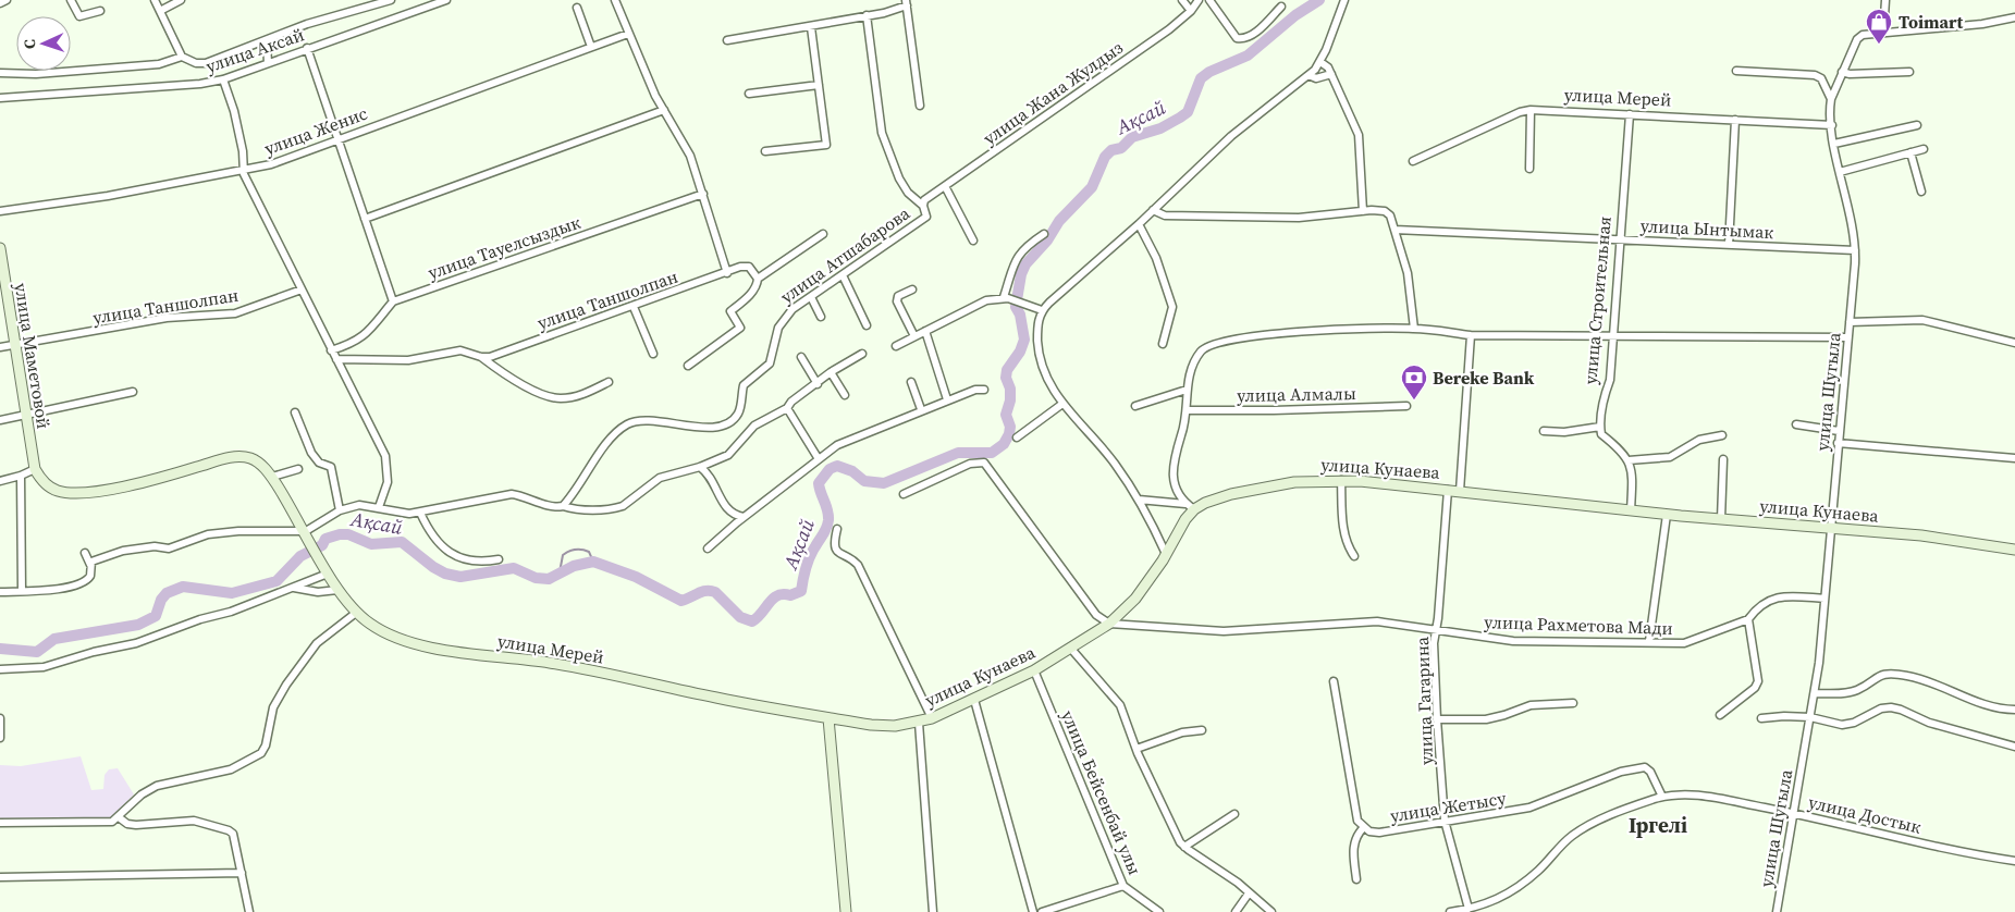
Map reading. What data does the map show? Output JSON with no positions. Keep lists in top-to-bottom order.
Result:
{
  "streets": {
    "main road": ["улица Мерей", "улица Маметовой", "улица Кунаева"],
    "street": [
      "улица Аксай",
      "улица Жана Жулдыз",
      "улица Женис",
      "улица Ынтымак",
      "улица Тауелсыздык",
      "улица Атшабарова",
      "улица Таншолпан",
      "улица Строительная",
      "улица Шугыла",
      "улица Алмалы",
      "улица Рахметова Мади",
      "улица Гагарина",
      "улица Бейсенбай улы",
      "улица Жетысу",
      "улица Достык"
    ]
  },
  "crossings": [
    ["улица Жана Жулдыз", "улица Атшабарова"],
    ["улица Мерей", "улица Строительная"],
    ["улица Мерей", "улица Шугыла"],
    ["улица Мерей", "улица Кунаева"],
    ["улица Ынтымак", "улица Строительная"],
    ["улица Ынтымак", "улица Шугыла"],
    ["улица Таншолпан", "улица Маметовой"],
    ["улица Шугыла", "улица Кунаева"],
    ["улица Шугыла", "улица Достык"],
    ["улица Кунаева", "улица Рахметова Мади"],
    ["улица Кунаева", "улица Гагарина"],
    ["улица Кунаева", "улица Бейсенбай улы"],
    ["улица Рахметова Мади", "улица Гагарина"],
    ["улица Гагарина", "улица Жетысу"],
    ["улица Гагарина", "улица Достык"],
    ["улица Жетысу", "улица Достык"]
  ],
  "districts": ["Іргелі"],
  "water": ["Ақсай"],
  "places": {
    "shop": ["Toimart"],
    "bank": ["Bereke Bank"]
  },
  "north": "left"
}
